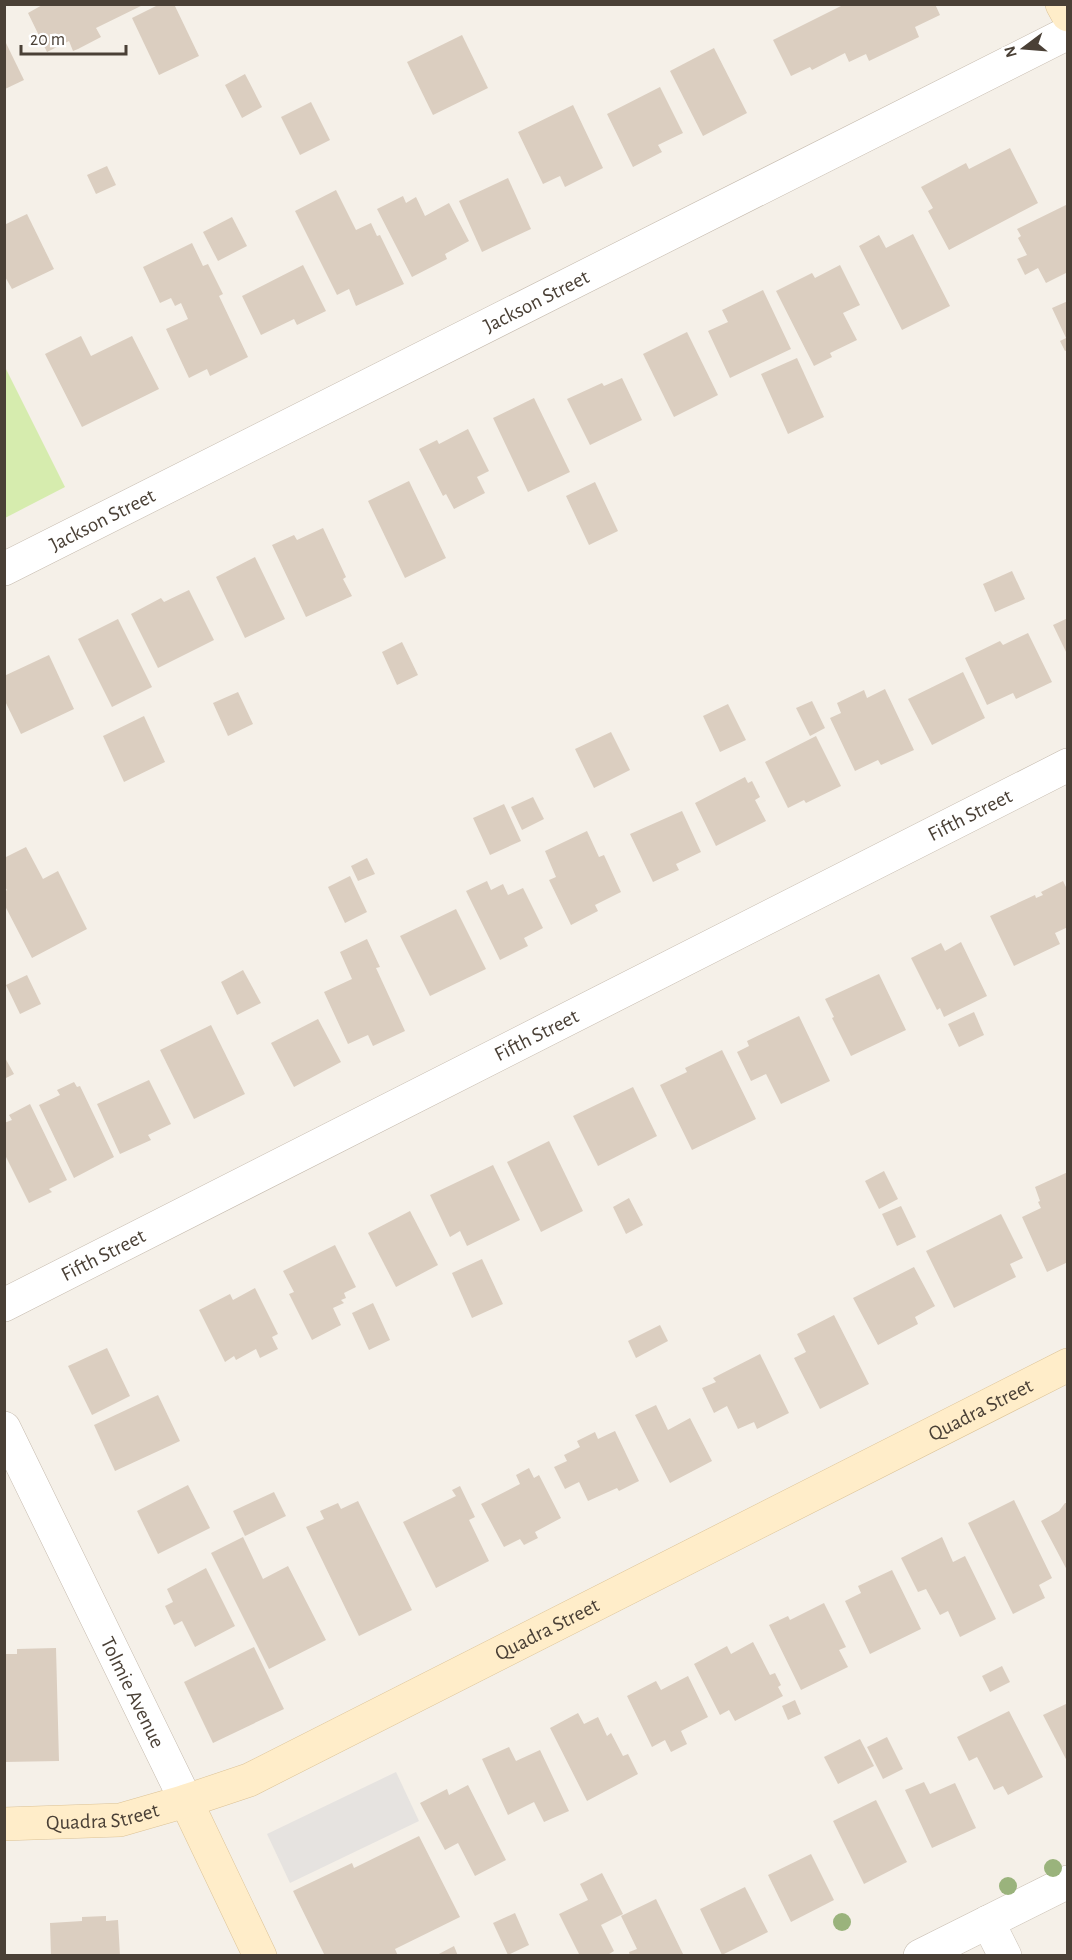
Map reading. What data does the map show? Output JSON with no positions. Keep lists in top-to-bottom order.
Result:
{
  "streets": {
    "main road": ["Quadra Street", "Tolmie Avenue"],
    "street": ["Jackson Street", "Fifth Street"]
  },
  "crossings": [
    ["Quadra Street", "Tolmie Avenue"]
  ],
  "scale_bar": "20 m",
  "north": "left"
}
